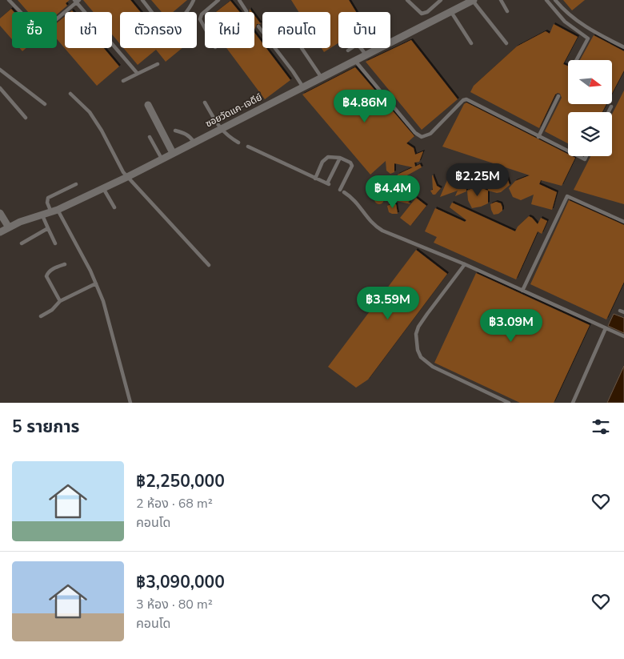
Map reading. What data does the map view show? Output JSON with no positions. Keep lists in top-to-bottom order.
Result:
{
  "streets": {
    "street": ["ซอยวัดแค-เจดีย์"]
  },
  "north": "right",
  "page": {
    "chip": [
      "ซื้อ",
      "เช่า",
      "ตัวกรอง",
      "ใหม่",
      "คอนโด",
      "บ้าน"
    ],
    "price": [
      "฿4.86M",
      "฿2.25M",
      "฿4.4M",
      "฿3.59M",
      "฿3.09M"
    ],
    "heading": "5 รายการ",
    "list": [
      {
        "name": "฿2,250,000",
        "note": "2 ห้อง · 68 m² · คอนโด"
      },
      {
        "name": "฿3,090,000",
        "note": "3 ห้อง · 80 m² · คอนโด"
      }
    ]
  }
}
